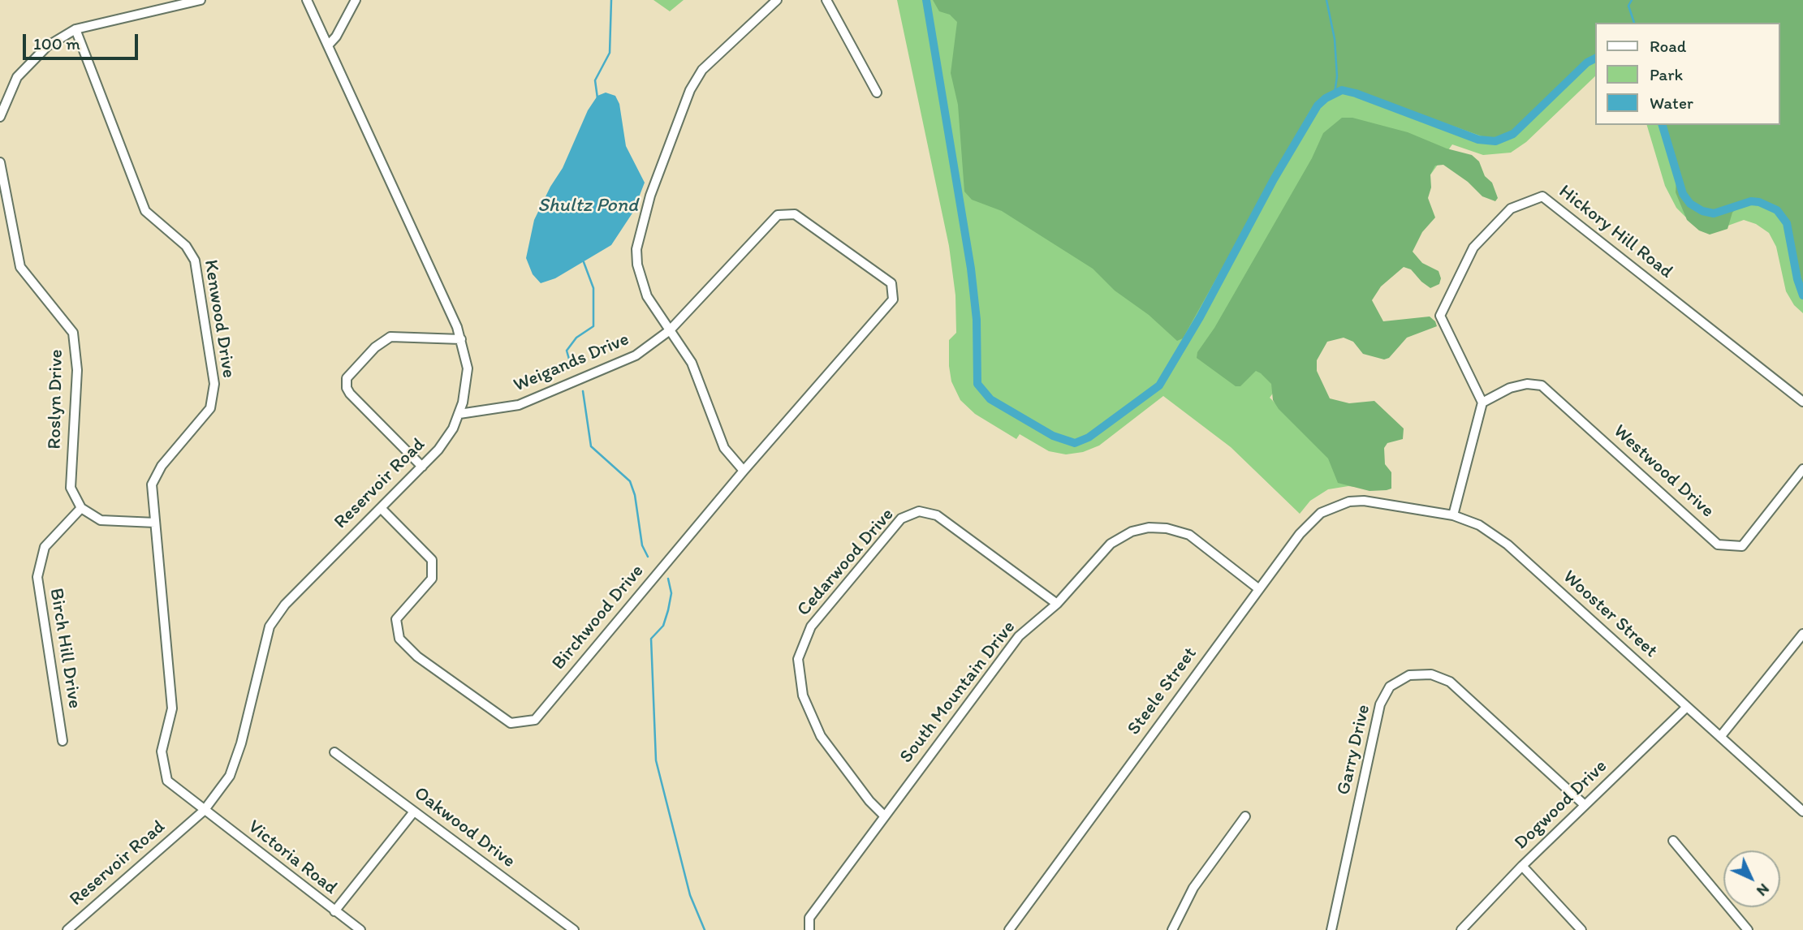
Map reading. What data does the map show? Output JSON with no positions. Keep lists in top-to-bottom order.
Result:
{
  "streets": {
    "street": [
      "Hickory Hill Road",
      "Kenwood Drive",
      "Weigands Drive",
      "Roslyn Drive",
      "Westwood Drive",
      "Reservoir Road",
      "Cedarwood Drive",
      "Wooster Street",
      "Birchwood Drive",
      "Birch Hill Drive",
      "Steele Street",
      "South Mountain Drive",
      "Garry Drive",
      "Dogwood Drive",
      "Oakwood Drive",
      "Victoria Road"
    ]
  },
  "crossings": [
    ["Hickory Hill Road", "Westwood Drive"],
    ["Kenwood Drive", "Reservoir Road"],
    ["Kenwood Drive", "Victoria Road"],
    ["Weigands Drive", "Reservoir Road"],
    ["Weigands Drive", "Birchwood Drive"],
    ["Roslyn Drive", "Birch Hill Drive"],
    ["Reservoir Road", "Birchwood Drive"],
    ["Reservoir Road", "Victoria Road"],
    ["Cedarwood Drive", "South Mountain Drive"],
    ["Wooster Street", "Steele Street"],
    ["Wooster Street", "Dogwood Drive"],
    ["Steele Street", "South Mountain Drive"],
    ["Garry Drive", "Dogwood Drive"]
  ],
  "water": ["Shultz Pond"],
  "legend": ["Road", "Park", "Water"],
  "scale_bar": "100 m",
  "north": "bottom right"
}
